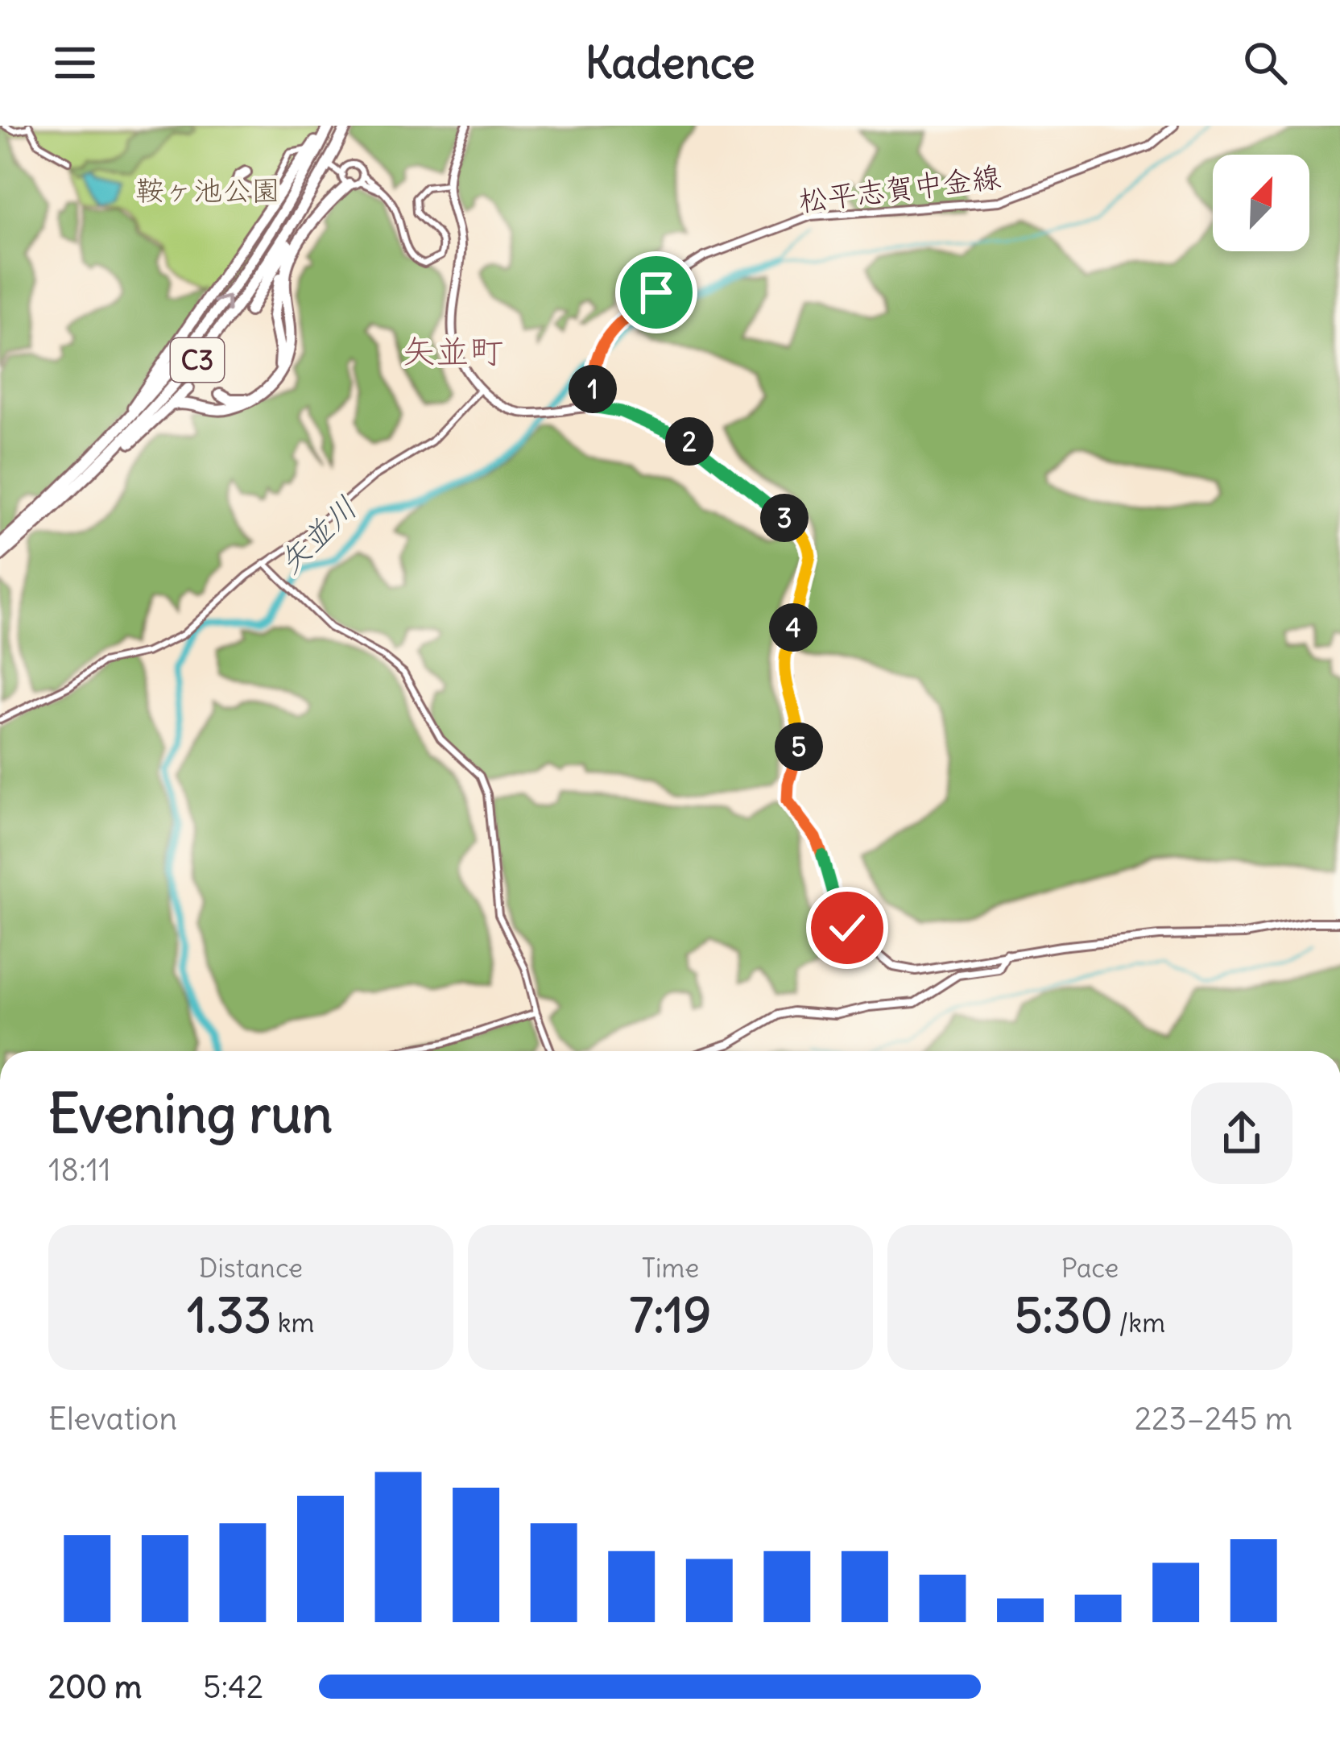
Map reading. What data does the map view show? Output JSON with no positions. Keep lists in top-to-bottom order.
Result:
{
  "streets": {
    "highway": ["C3"],
    "main road": ["松平志賀中金線"]
  },
  "districts": ["矢並町"],
  "water": ["矢並川"],
  "parks": ["鞍ヶ池公園"],
  "north": "top right",
  "page": {
    "header": "Kadence",
    "pins": [
      "1",
      "2",
      "3",
      "4",
      "5"
    ],
    "heading": ["Evening run", "18:11"],
    "stats": [
      ["Distance", "1.33 km"],
      ["Time", "7:19"],
      ["Pace", "5:30 /km"]
    ],
    "chart": ["Elevation", "223–245 m"],
    "list": [
      {
        "name": "200 m",
        "note": "5:42"
      }
    ]
  }
}
